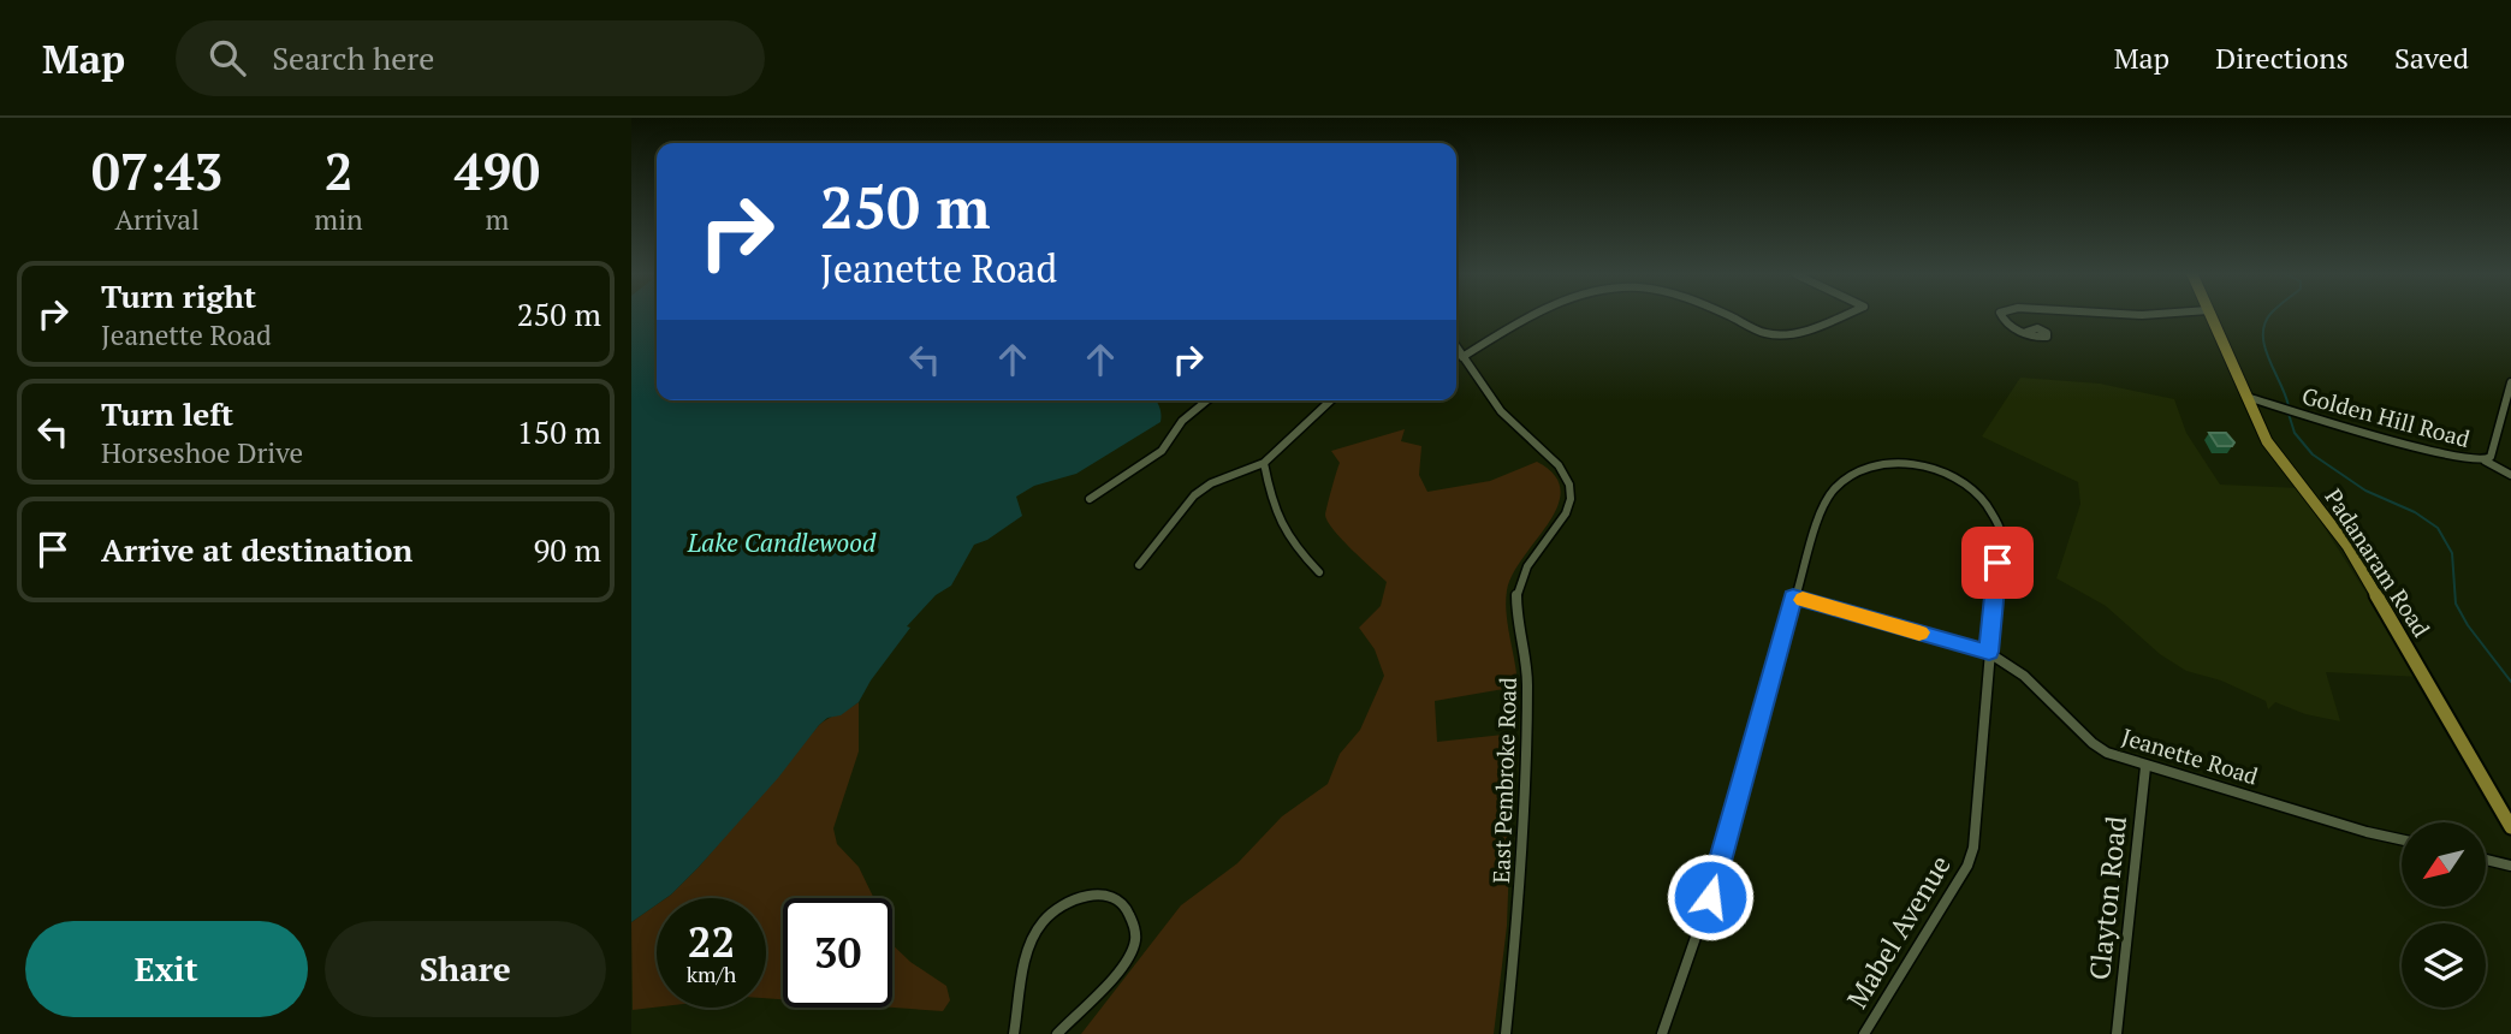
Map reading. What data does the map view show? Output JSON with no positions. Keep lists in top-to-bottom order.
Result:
{
  "streets": {
    "main road": ["Padanaram Road"],
    "street": [
      "Golden Hill Road",
      "Jeanette Road",
      "East Pembroke Road",
      "Clayton Road",
      "Mabel Avenue"
    ]
  },
  "crossings": [
    ["Golden Hill Road", "Padanaram Road"],
    ["Jeanette Road", "Clayton Road"],
    ["Jeanette Road", "Mabel Avenue"]
  ],
  "water": ["Lake Candlewood"],
  "north": "bottom left",
  "page": {
    "header": "Map",
    "search": "Search here",
    "nav": ["Map", "Directions", "Saved"],
    "eta": [
      "07:43",
      "Arrival",
      "2",
      "min",
      "490",
      "m"
    ],
    "turn": ["250 m", "Jeanette Road"],
    "list": [
      {
        "name": "Turn right",
        "note": "Jeanette Road",
        "value": "250 m"
      },
      {
        "name": "Turn left",
        "note": "Horseshoe Drive",
        "value": "150 m"
      },
      {
        "name": "Arrive at destination",
        "value": "90 m"
      }
    ],
    "speed": "22 km/h",
    "limit": "30",
    "buttons": ["Exit", "Share"]
  }
}
